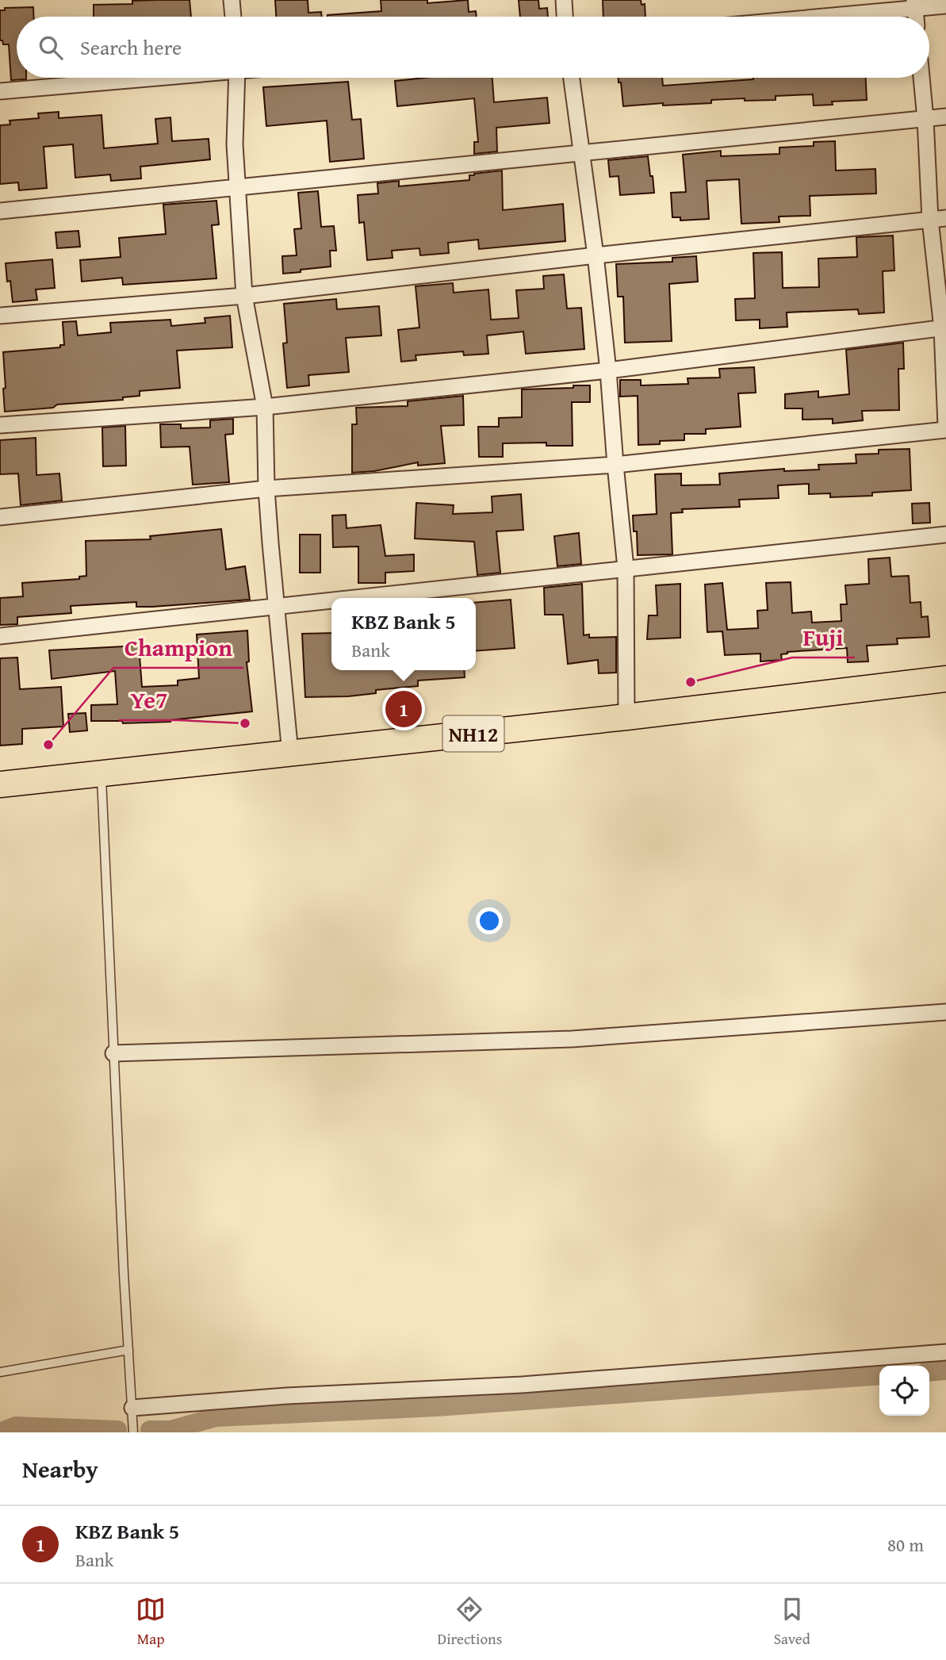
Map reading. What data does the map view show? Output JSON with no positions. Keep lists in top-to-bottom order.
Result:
{
  "streets": {
    "highway": ["NH12"]
  },
  "places": ["Fuji", "Ye7", "Champion"],
  "page": {
    "search": "Search here",
    "popup": ["KBZ Bank 5", "Bank"],
    "pins": "1",
    "heading": "Nearby",
    "list": [
      {
        "mark": "1",
        "name": "KBZ Bank 5",
        "note": "Bank",
        "value": "80 m"
      }
    ],
    "nav": ["Map", "Directions", "Saved"]
  }
}
